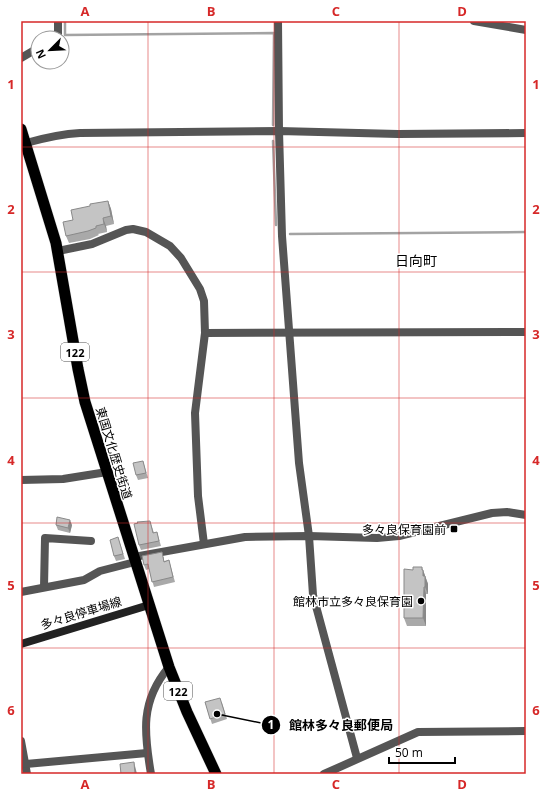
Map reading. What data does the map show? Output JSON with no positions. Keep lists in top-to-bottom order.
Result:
{
  "streets": {
    "highway": ["122", "東国文化歴史街道"],
    "main road": ["多々良停車場線"]
  },
  "crossings": [
    ["東国文化歴史街道", "多々良停車場線"]
  ],
  "districts": ["日向町"],
  "places": {
    "transit": ["多々良保育園前"],
    "other": ["館林市立多々良保育園", "館林多々良郵便局"]
  },
  "scale_bar": "50 m",
  "north": "bottom left",
  "grid": {
    "columns": [
      "A",
      "B",
      "C",
      "D"
    ],
    "rows": [
      "1",
      "2",
      "3",
      "4",
      "5",
      "6"
    ]
  }
}
